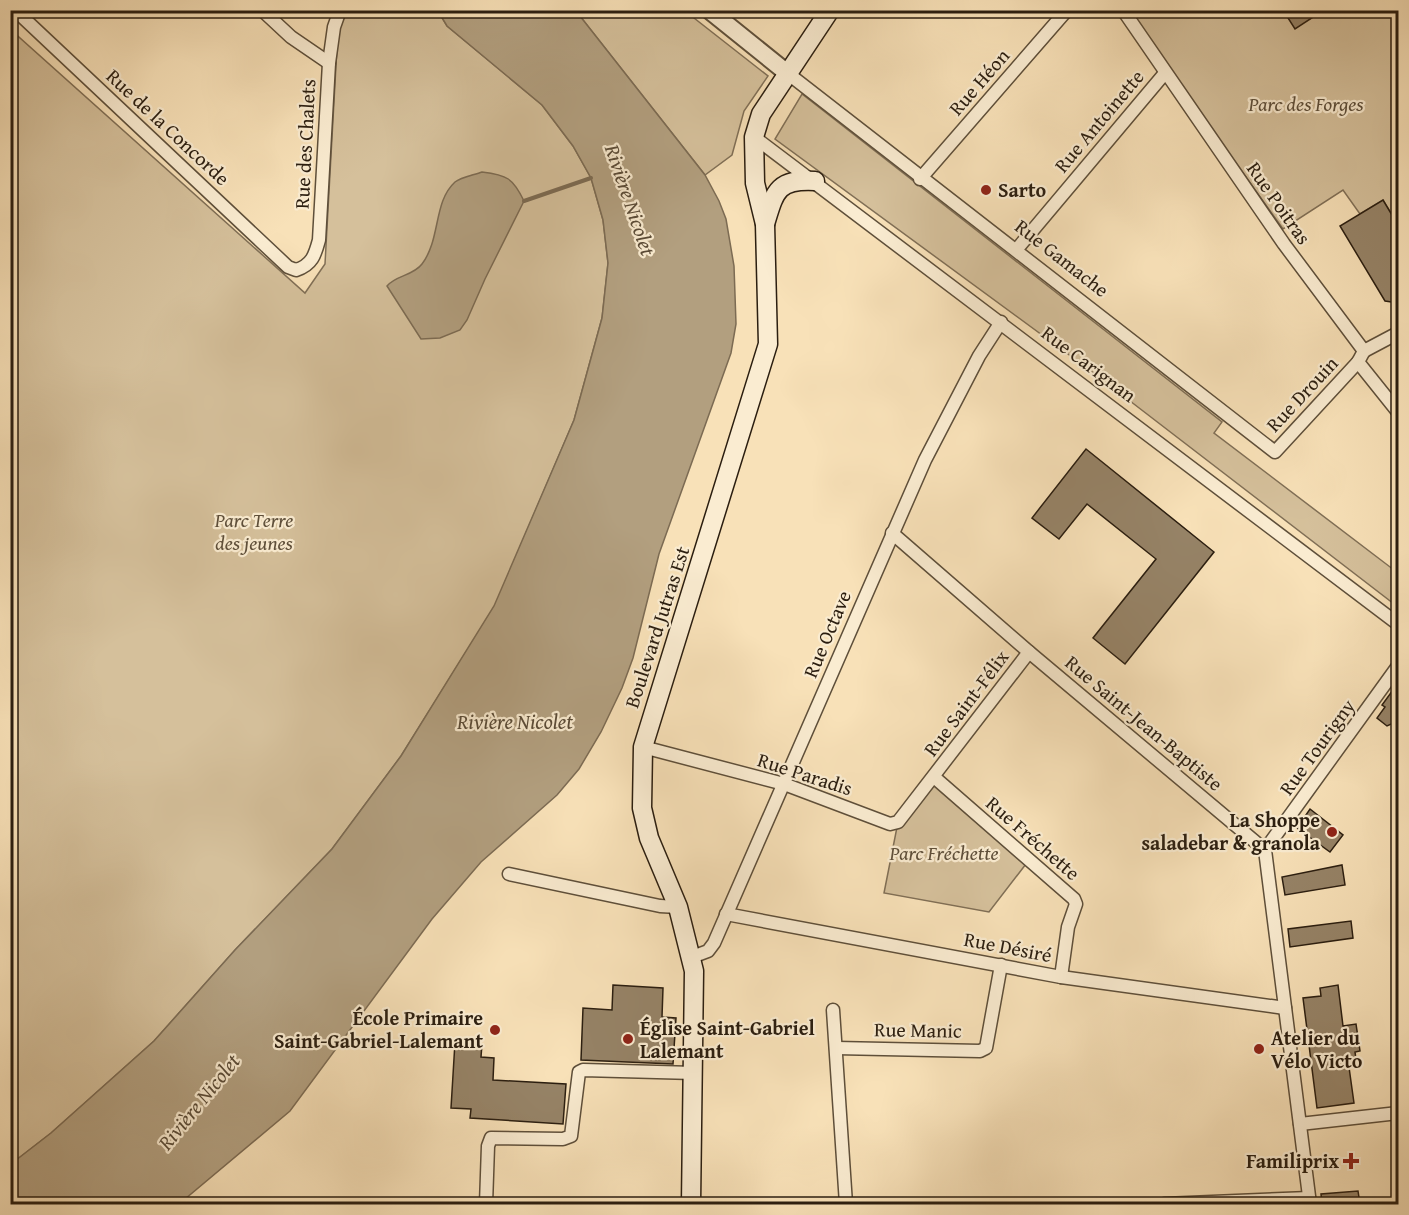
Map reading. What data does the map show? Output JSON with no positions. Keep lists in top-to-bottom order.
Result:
{
  "streets": {
    "main road": ["Boulevard Jutras Est"],
    "street": [
      "Rue Héon",
      "Rue Antoinette",
      "Rue de la Concorde",
      "Rue des Chalets",
      "Rue Poitras",
      "Rue Gamache",
      "Rue Carignan",
      "Rue Drouin",
      "Rue Octave",
      "Rue Saint-Félix",
      "Rue Saint-Jean-Baptiste",
      "Rue Tourigny",
      "Rue Paradis",
      "Rue Fréchette",
      "Rue Désiré",
      "Rue Manic"
    ]
  },
  "crossings": [
    ["Rue Héon", "Rue Gamache"],
    ["Rue Antoinette", "Rue Poitras"],
    ["Rue Antoinette", "Rue Gamache"],
    ["Rue de la Concorde", "Rue des Chalets"],
    ["Rue Poitras", "Rue Drouin"],
    ["Rue Gamache", "Rue Drouin"],
    ["Rue Gamache", "Boulevard Jutras Est"],
    ["Rue Carignan", "Boulevard Jutras Est"],
    ["Rue Carignan", "Rue Octave"],
    ["Boulevard Jutras Est", "Rue Octave"],
    ["Boulevard Jutras Est", "Rue Paradis"],
    ["Rue Octave", "Rue Saint-Jean-Baptiste"],
    ["Rue Octave", "Rue Paradis"],
    ["Rue Octave", "Rue Désiré"],
    ["Rue Saint-Félix", "Rue Saint-Jean-Baptiste"],
    ["Rue Saint-Félix", "Rue Paradis"],
    ["Rue Saint-Félix", "Rue Fréchette"],
    ["Rue Saint-Jean-Baptiste", "Rue Tourigny"],
    ["Rue Paradis", "Rue Fréchette"],
    ["Rue Fréchette", "Rue Désiré"],
    ["Rue Désiré", "Rue Manic"]
  ],
  "water": ["Rivière Nicolet"],
  "parks": ["Parc des Forges", "Parc Terre des jeunes", "Parc Fréchette"],
  "places": {
    "other": [
      "Sarto",
      "La Shoppe saladebar & granola",
      "École Primaire Saint-Gabriel-Lalemant",
      "Église Saint-Gabriel Lalemant",
      "Atelier du Vélo Victo"
    ],
    "health": ["Familiprix"]
  }
}
